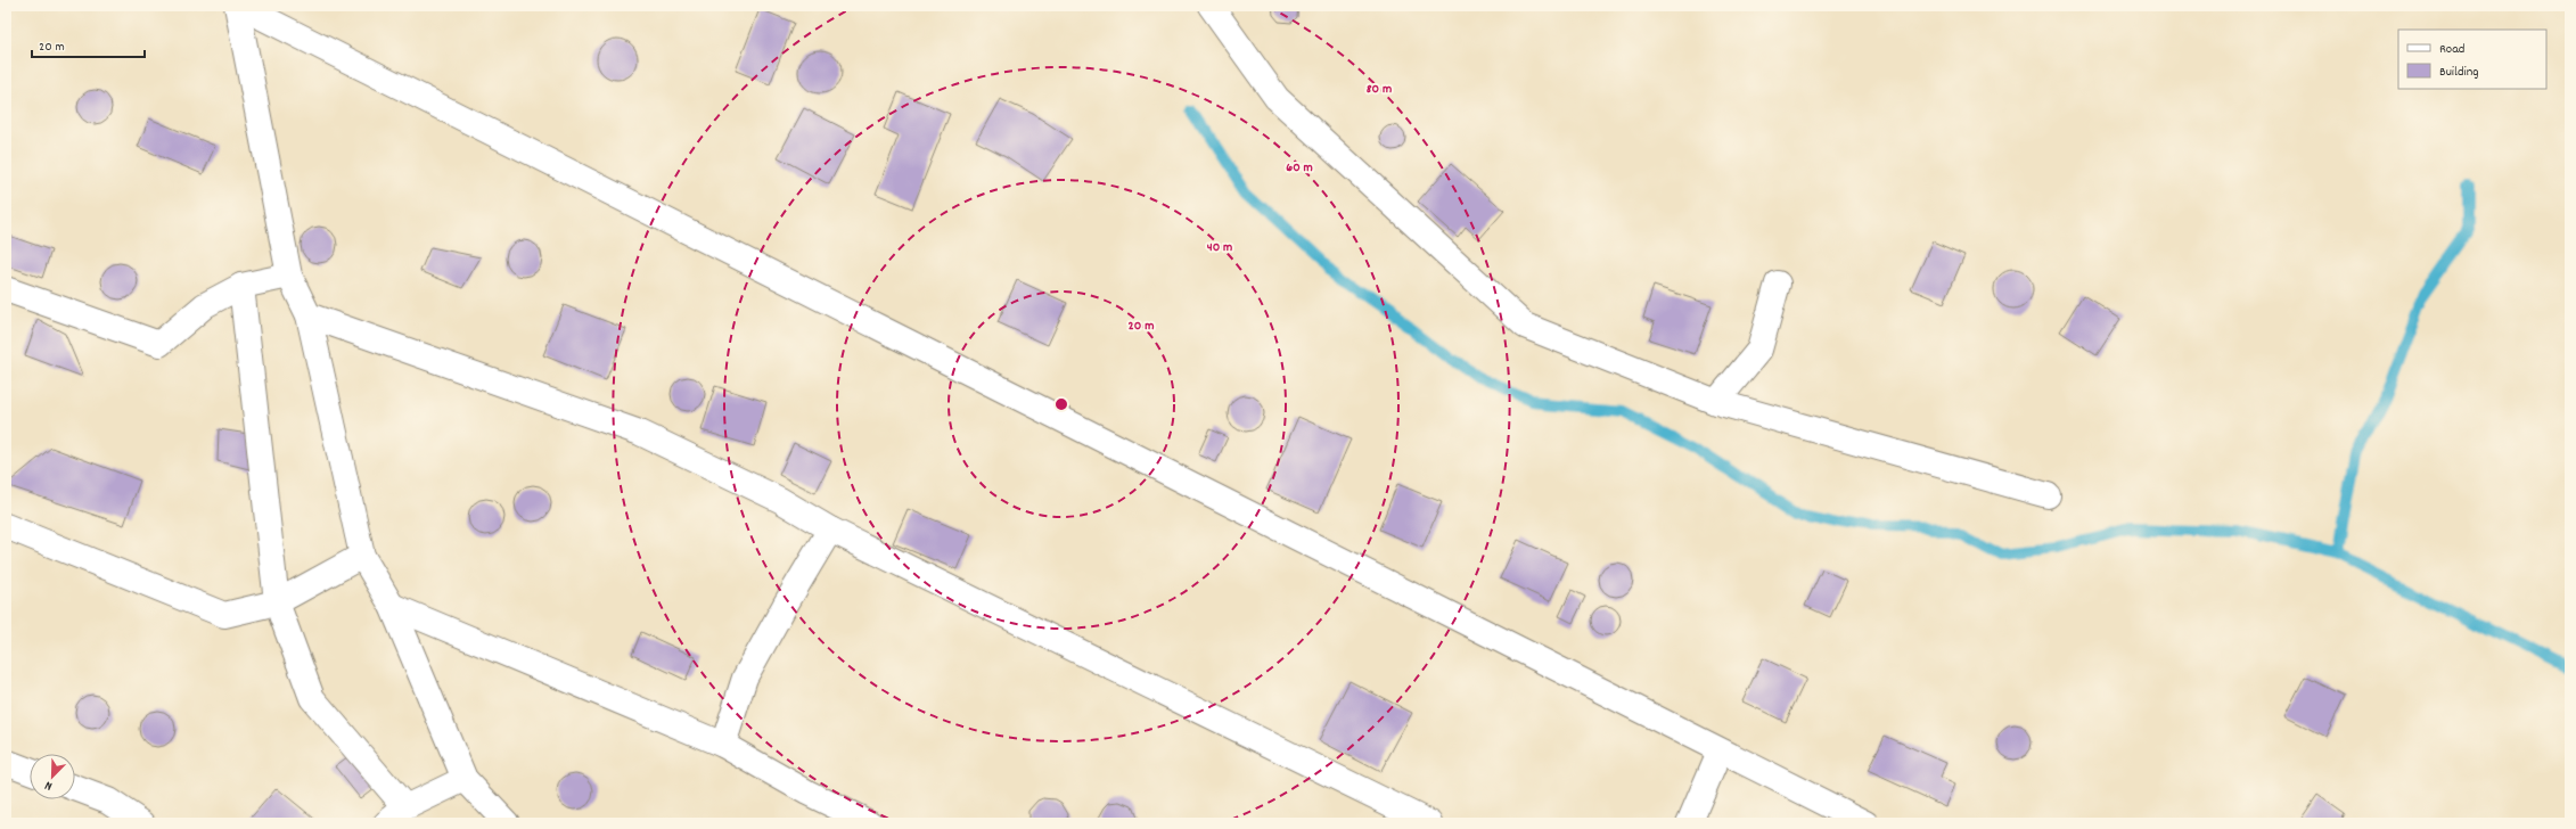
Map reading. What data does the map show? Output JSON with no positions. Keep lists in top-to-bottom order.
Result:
{
  "legend": ["Road", "Building"],
  "scale_bar": "20 m",
  "north": "bottom left",
  "rings": [
    "80 m",
    "60 m",
    "40 m",
    "20 m"
  ]
}
